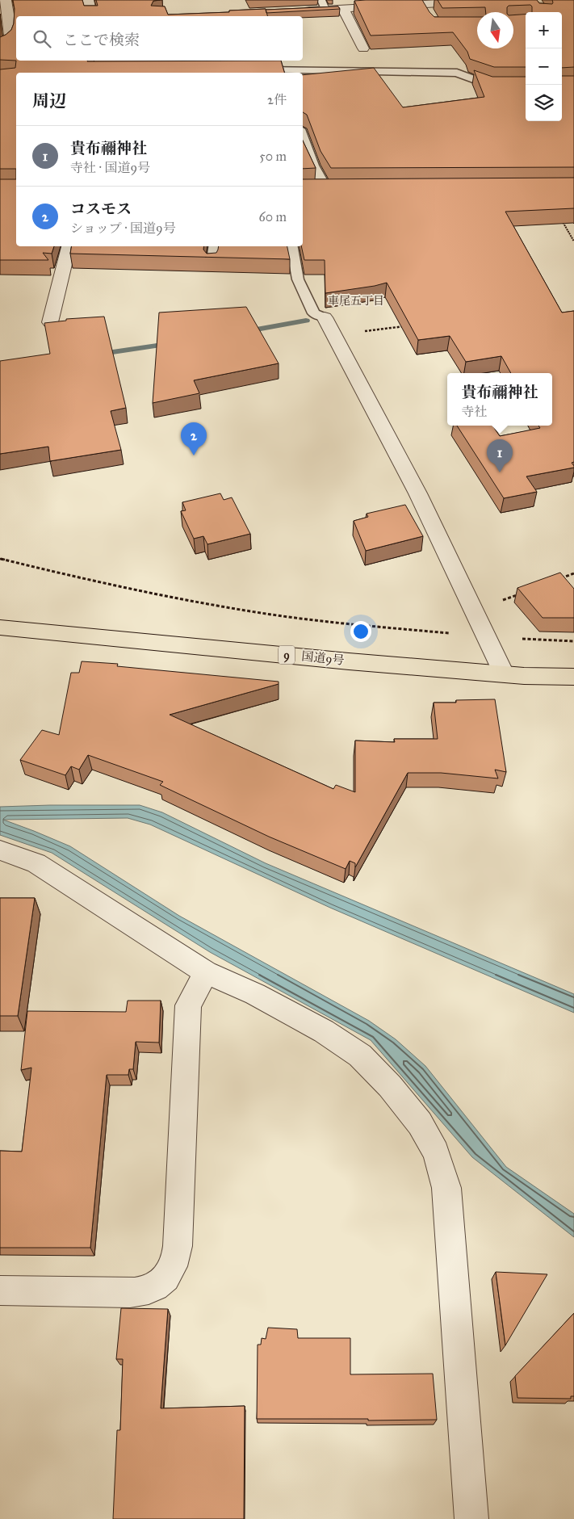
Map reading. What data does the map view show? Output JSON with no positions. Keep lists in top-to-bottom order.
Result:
{
  "streets": {
    "highway": ["9", "国道9号"]
  },
  "districts": ["車尾五丁目"],
  "north": "bottom",
  "page": {
    "map_buttons": ["+", "−"],
    "search": "ここで検索",
    "heading": ["周辺", "2件"],
    "list": [
      {
        "mark": "1",
        "name": "貴布禰神社",
        "note": "寺社 · 国道9号",
        "value": "50 m"
      },
      {
        "mark": "2",
        "name": "コスモス",
        "note": "ショップ · 国道9号",
        "value": "60 m"
      }
    ],
    "popup": ["貴布禰神社", "寺社"],
    "pins": ["2", "1"]
  }
}
